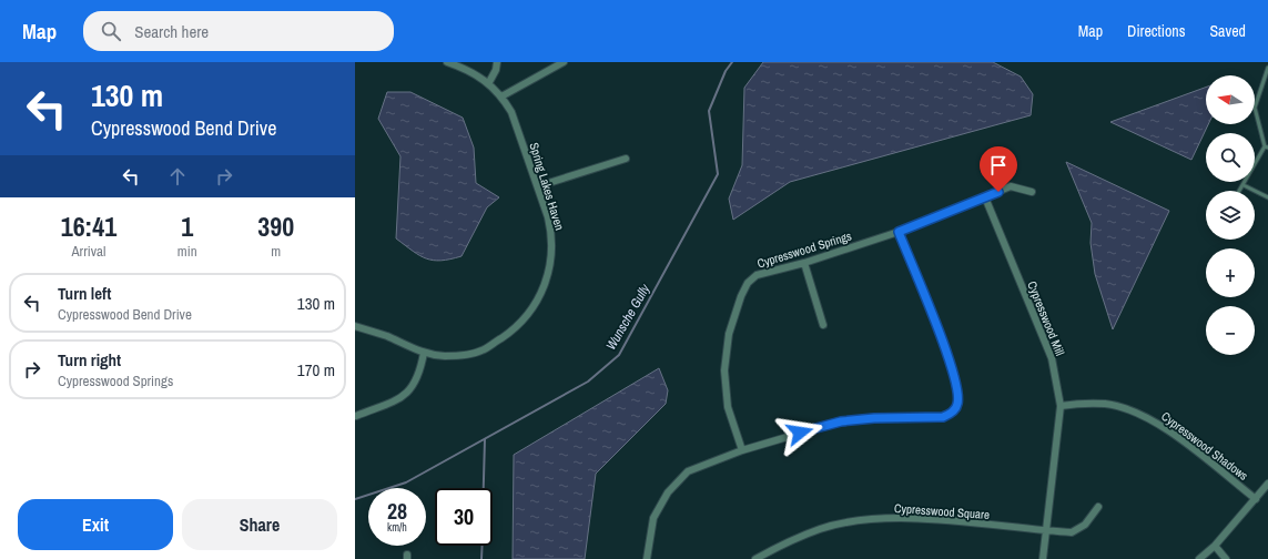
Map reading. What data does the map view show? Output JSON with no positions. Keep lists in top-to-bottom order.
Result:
{
  "streets": {
    "street": [
      "Spring Lakes Haven",
      "Cypresswood Springs",
      "Cypresswood Mill",
      "Cypresswood Shadows",
      "Cypresswood Square"
    ]
  },
  "crossings": [
    ["Cypresswood Springs", "Cypresswood Mill"],
    ["Cypresswood Mill", "Cypresswood Shadows"],
    ["Cypresswood Mill", "Cypresswood Square"]
  ],
  "water": ["Wunsche Gully"],
  "north": "left",
  "page": {
    "header": "Map",
    "search": "Search here",
    "nav": ["Map", "Directions", "Saved"],
    "turn": ["130 m", "Cypresswood Bend Drive"],
    "map_buttons": ["+", "−"],
    "eta": [
      "16:41",
      "Arrival",
      "1",
      "min",
      "390",
      "m"
    ],
    "list": [
      {
        "name": "Turn left",
        "note": "Cypresswood Bend Drive",
        "value": "130 m"
      },
      {
        "name": "Turn right",
        "note": "Cypresswood Springs",
        "value": "170 m"
      }
    ],
    "speed": "28 km/h",
    "limit": "30",
    "buttons": ["Exit", "Share"]
  }
}
